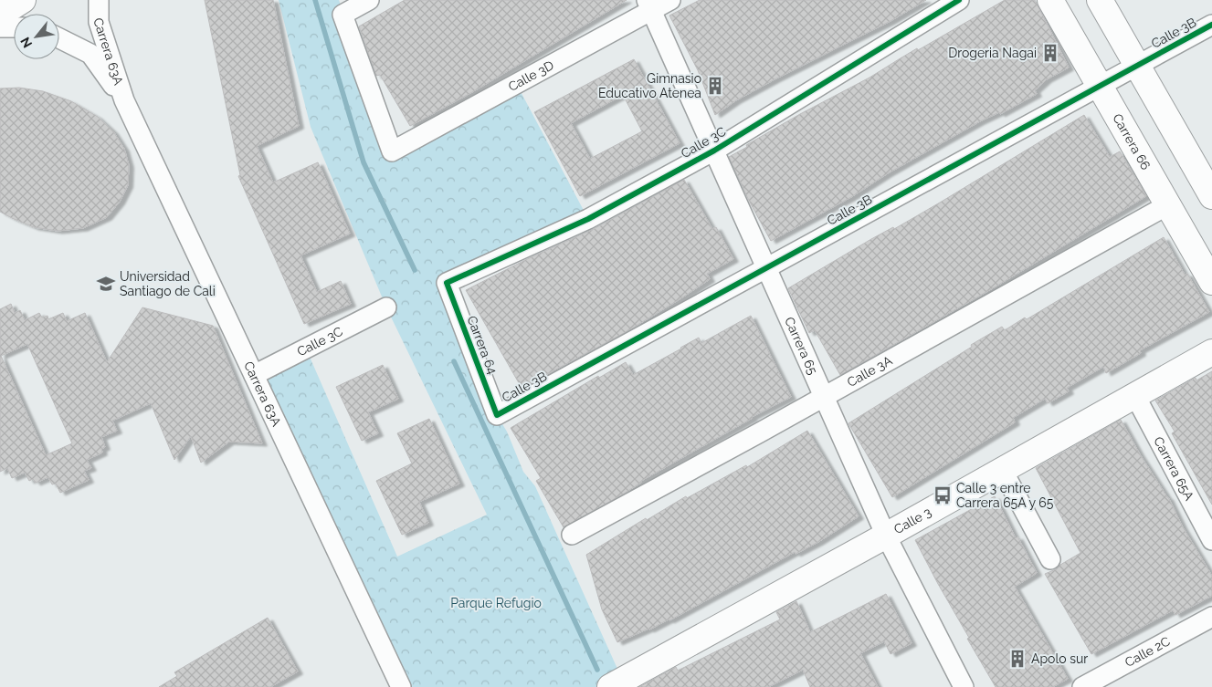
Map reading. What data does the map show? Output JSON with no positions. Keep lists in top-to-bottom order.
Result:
{
  "streets": {
    "street": [
      "Calle 3B",
      "Carrera 63A",
      "Calle 3D",
      "Carrera 66",
      "Calle 3C",
      "Carrera 64",
      "Carrera 65",
      "Calle 3A",
      "Carrera 65A",
      "Calle 3",
      "Calle 2C"
    ]
  },
  "crossings": [
    ["Calle 3B", "Carrera 66"],
    ["Calle 3B", "Carrera 64"],
    ["Calle 3B", "Carrera 65"],
    ["Carrera 63A", "Calle 3C"],
    ["Calle 3D", "Carrera 65"],
    ["Carrera 66", "Calle 3A"],
    ["Calle 3C", "Carrera 64"],
    ["Calle 3C", "Carrera 65"],
    ["Carrera 65", "Calle 3A"],
    ["Carrera 65", "Calle 3"],
    ["Carrera 65A", "Calle 3"]
  ],
  "parks": ["Parque Refugio"],
  "places": {
    "building": ["Drogeria Nagai", "Gimnasio Educativo Atenea", "Apolo sur"],
    "school or university": ["Universidad Santiago de Cali"],
    "bus stop": ["Calle 3 entre Carrera 65A y 65"]
  },
  "north": "bottom left"
}
